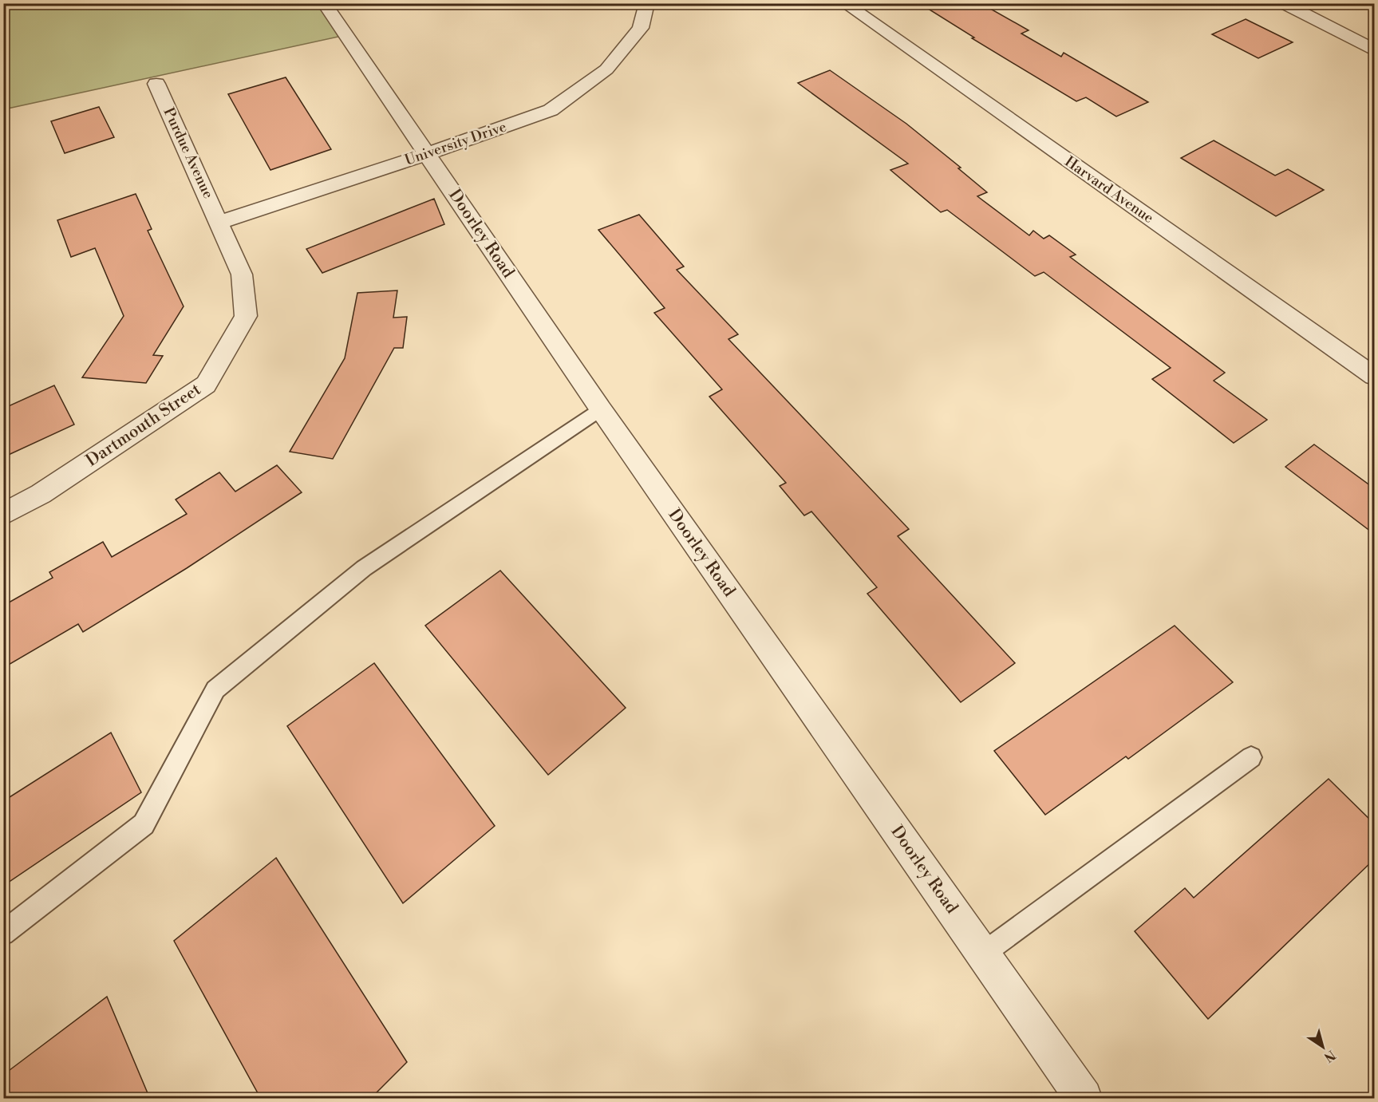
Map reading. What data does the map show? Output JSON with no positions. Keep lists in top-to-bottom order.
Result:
{
  "streets": {
    "street": [
      "University Drive",
      "Purdue Avenue",
      "Harvard Avenue",
      "Doorley Road",
      "Dartmouth Street"
    ]
  },
  "crossings": [
    ["University Drive", "Purdue Avenue"],
    ["University Drive", "Doorley Road"],
    ["University Drive", "Dartmouth Street"],
    ["Purdue Avenue", "Dartmouth Street"]
  ],
  "north": "bottom right"
}
